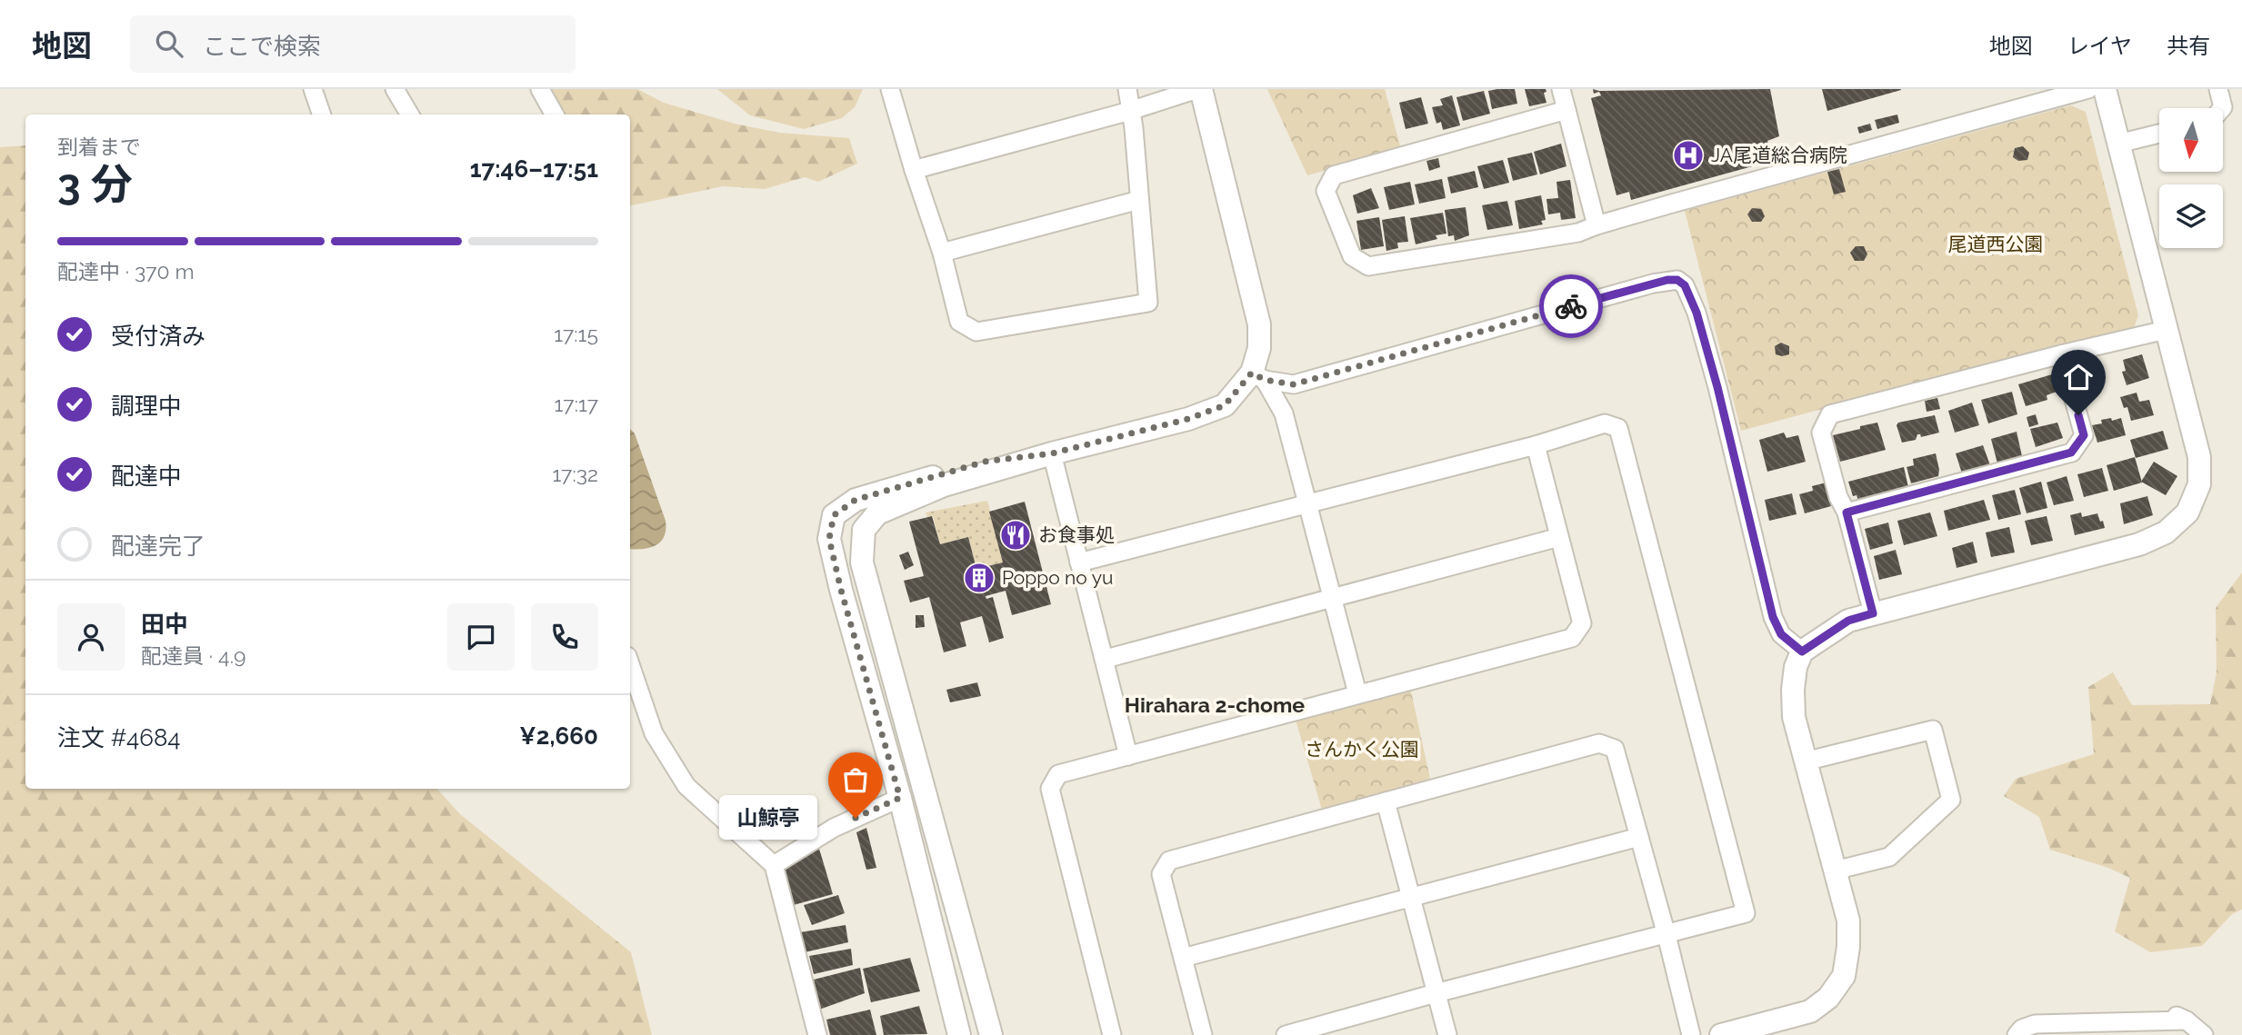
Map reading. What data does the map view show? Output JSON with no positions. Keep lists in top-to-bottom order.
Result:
{
  "districts": ["Hirahara 2-chome"],
  "parks": ["尾道西公園", "さんかく公園"],
  "places": {
    "hospital": ["JA尾道総合病院"],
    "restaurant": ["お食事処"],
    "building": ["Poppo no yu"],
    "other": ["山鯨亭"]
  },
  "north": "bottom",
  "page": {
    "header": "地図",
    "search": "ここで検索",
    "nav": ["地図", "レイヤ", "共有"],
    "heading": ["3 分", "到着まで", "17:46–17:51"],
    "panel": [
      "田中",
      "配達員 · 4.9",
      "注文 #4684",
      "¥2,660"
    ],
    "bar": "配達中 · 370 m",
    "list": [
      ["受付済み", "17:15"],
      ["調理中", "17:17"],
      ["配達中", "17:32"],
      "配達完了"
    ],
    "bubble": "山鯨亭"
  }
}
